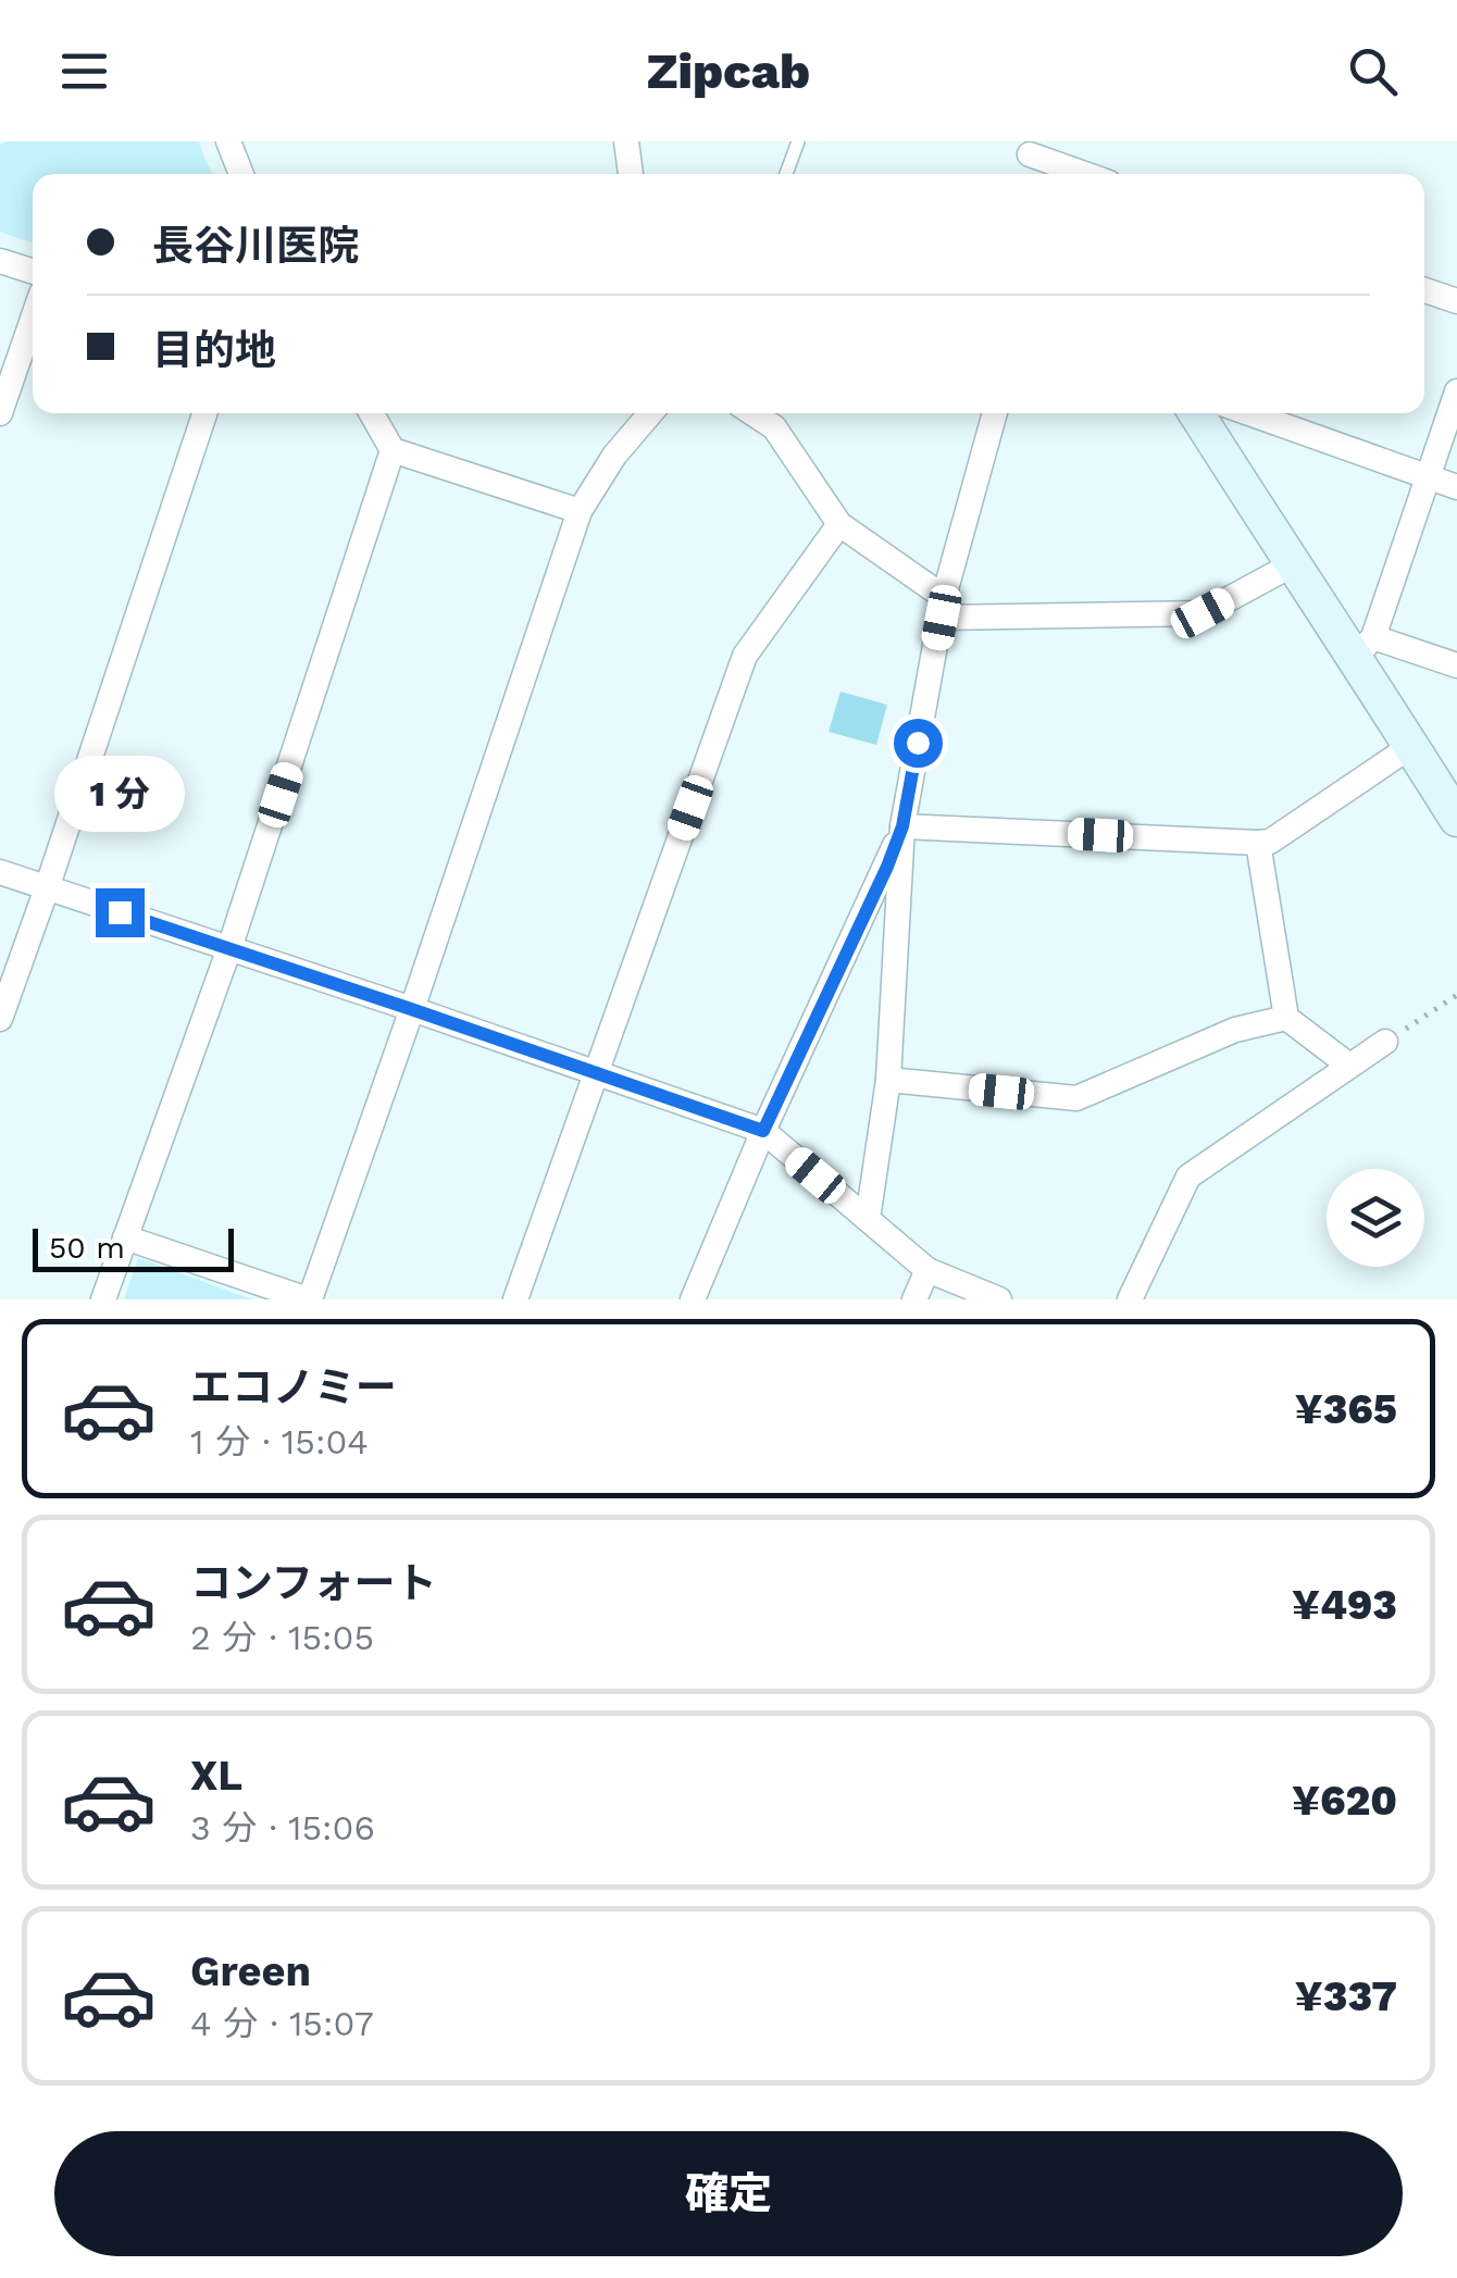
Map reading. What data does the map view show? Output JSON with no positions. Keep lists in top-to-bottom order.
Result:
{
  "scale_bar": "50 m",
  "page": {
    "header": "Zipcab",
    "banner": ["長谷川医院", "目的地"],
    "bubble": "1 分",
    "scale": "50 m",
    "list": [
      {
        "name": "エコノミー",
        "note": "1 分 · 15:04",
        "value": "¥365"
      },
      {
        "name": "コンフォート",
        "note": "2 分 · 15:05",
        "value": "¥493"
      },
      {
        "name": "XL",
        "note": "3 分 · 15:06",
        "value": "¥620"
      },
      {
        "name": "Green",
        "note": "4 分 · 15:07",
        "value": "¥337"
      }
    ],
    "buttons": "確定"
  }
}
